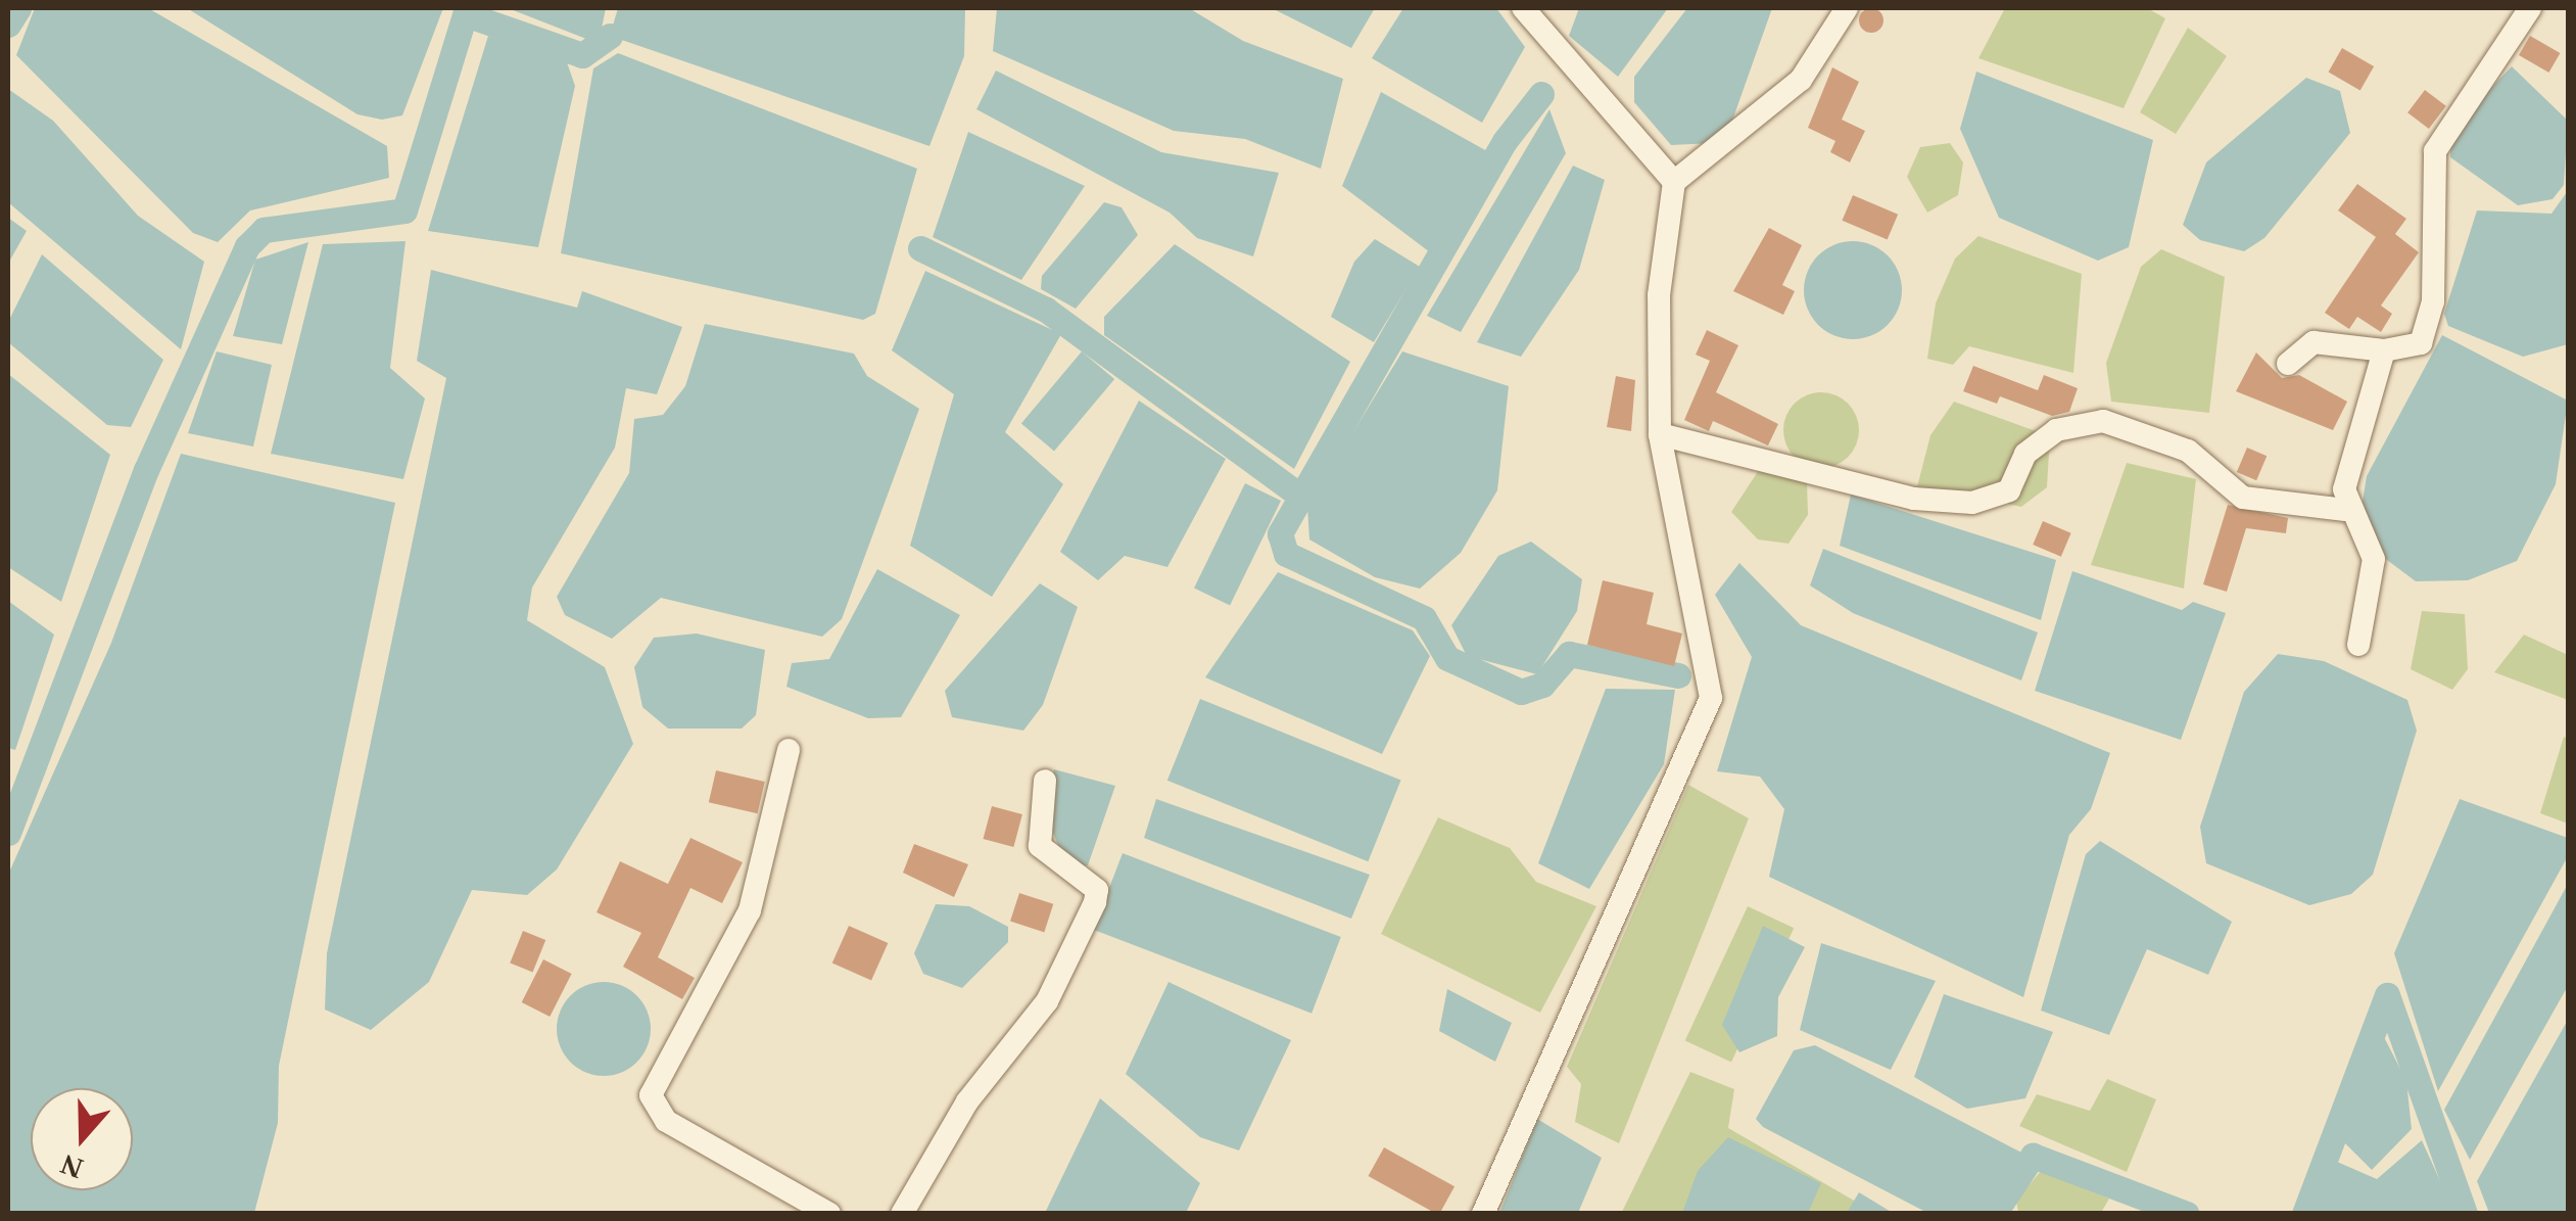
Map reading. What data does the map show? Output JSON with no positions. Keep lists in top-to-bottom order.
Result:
{
  "north": "bottom"
}
